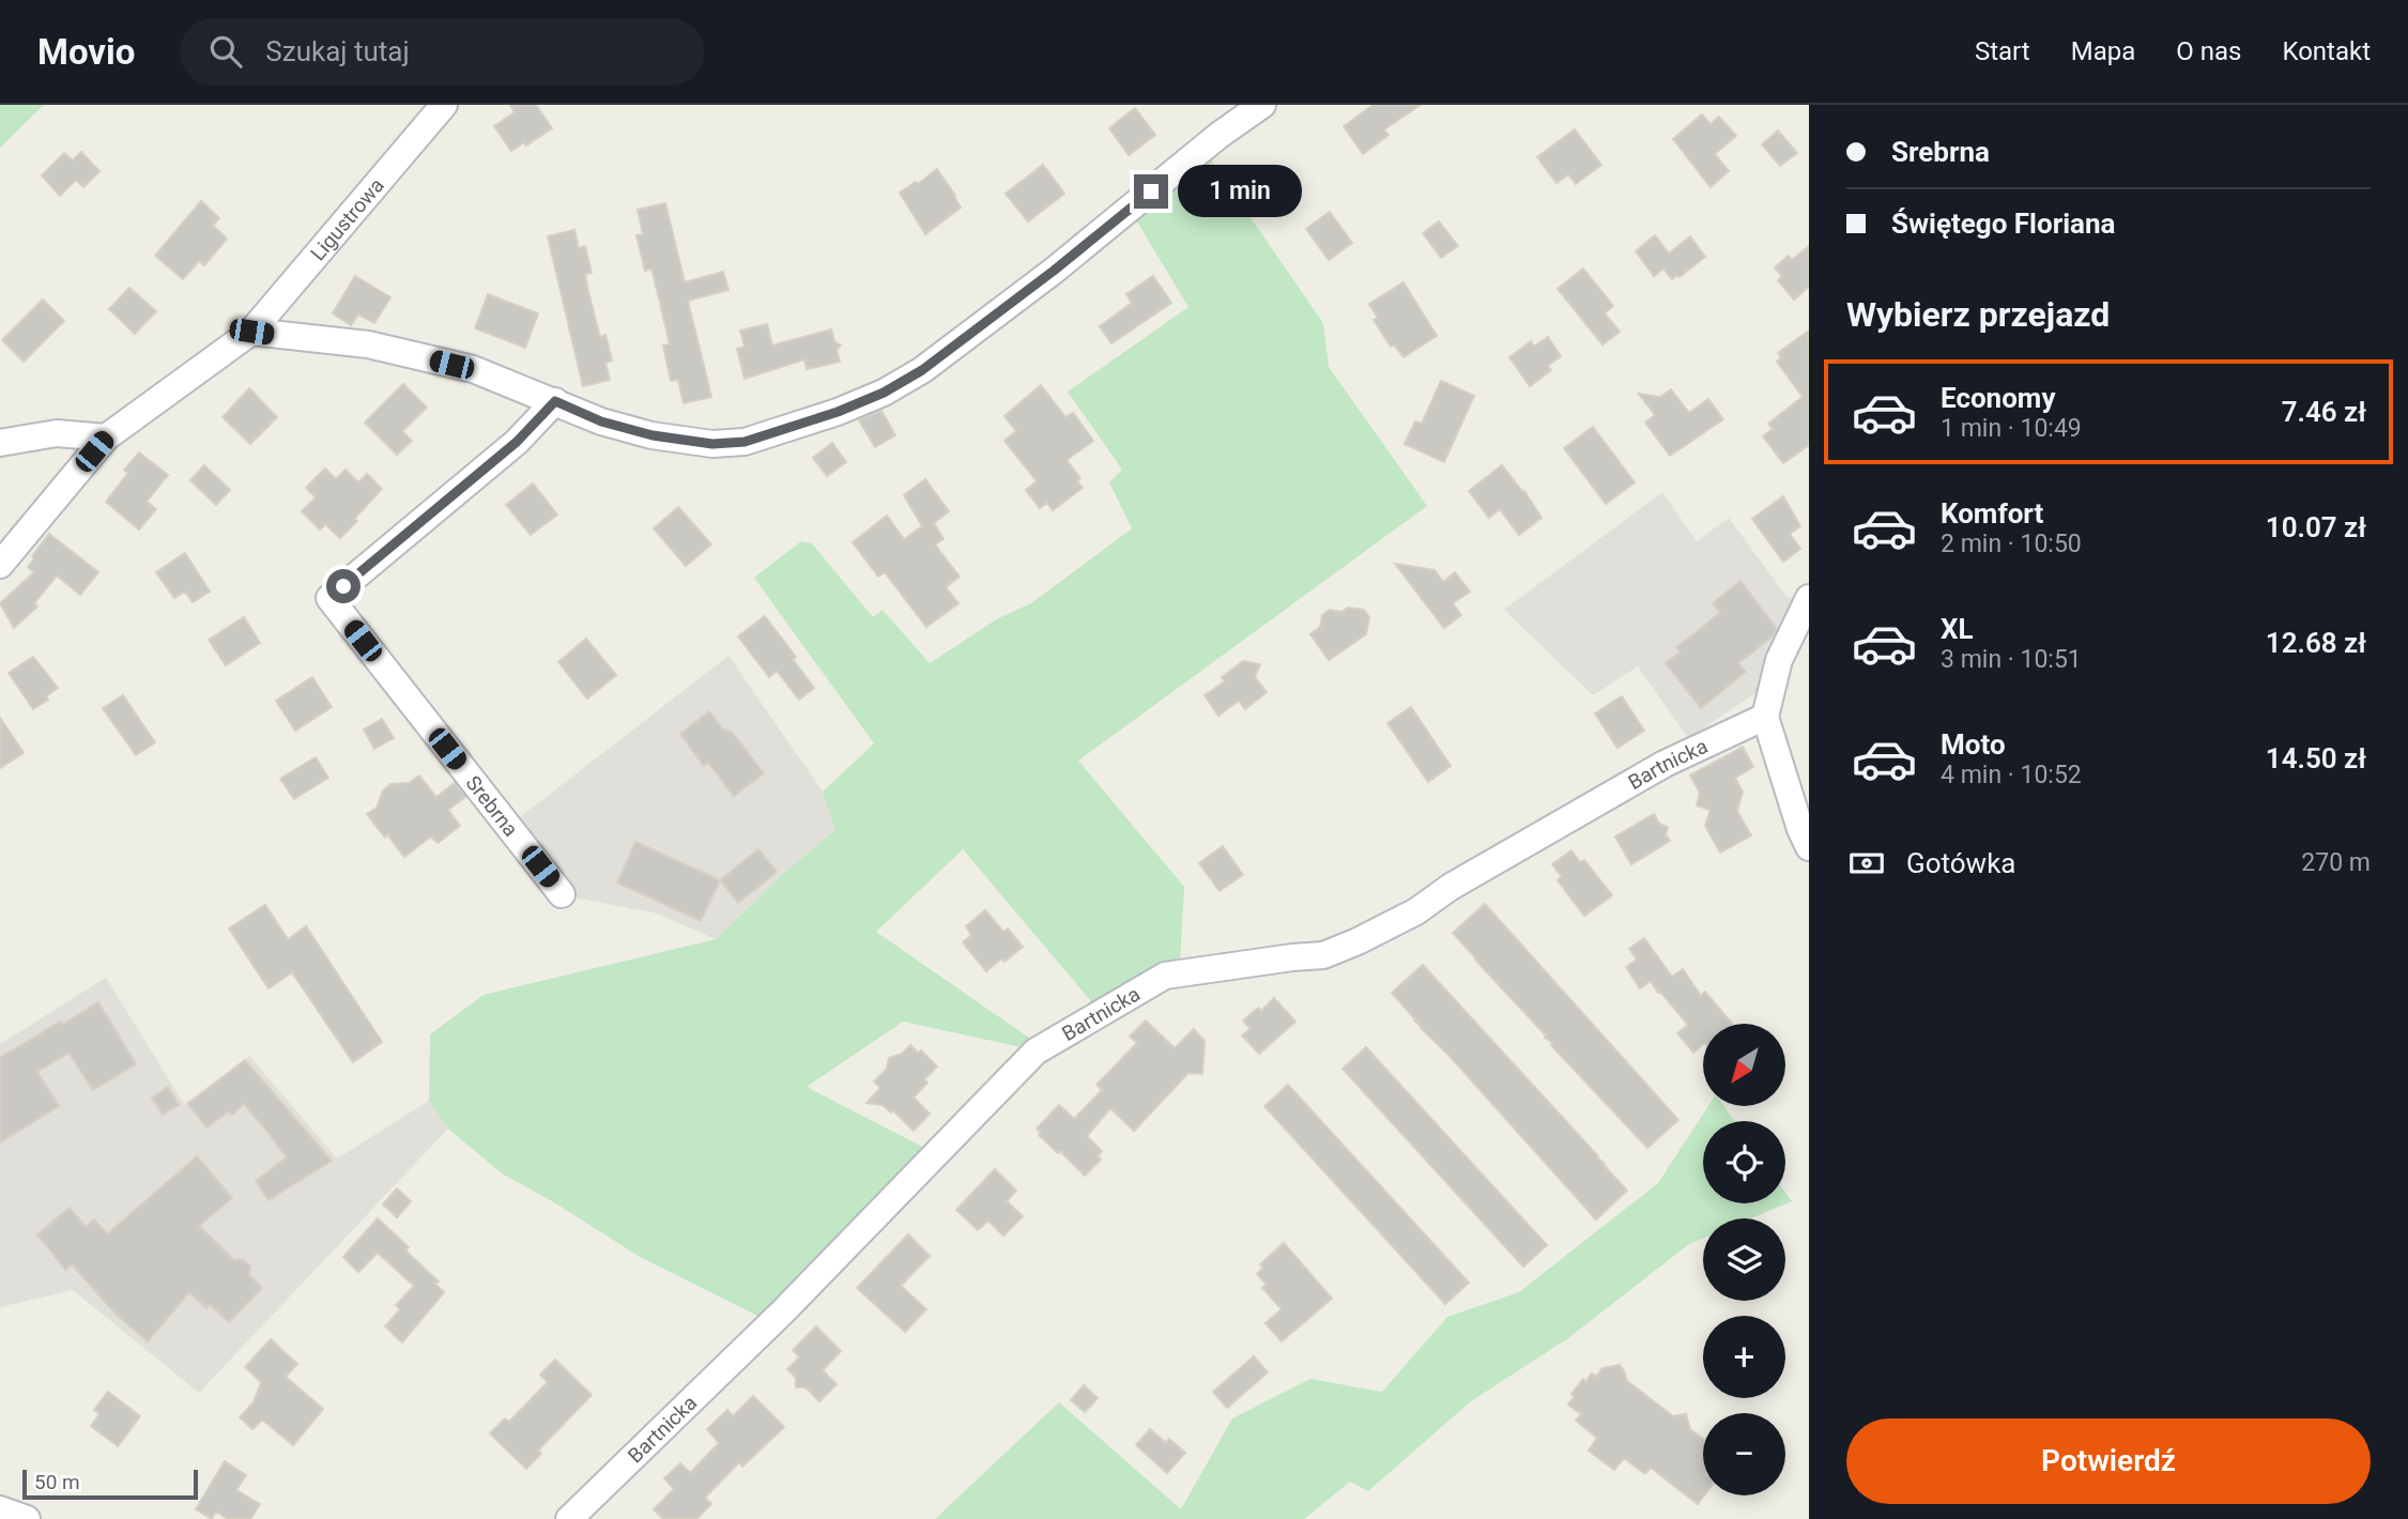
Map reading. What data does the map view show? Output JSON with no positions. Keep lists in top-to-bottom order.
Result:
{
  "streets": {
    "street": ["Ligustrowa", "Bartnicka", "Srebrna"]
  },
  "scale_bar": "50 m",
  "north": "bottom left",
  "page": {
    "header": "Movio",
    "search": "Szukaj tutaj",
    "nav": [
      "Start",
      "Mapa",
      "O nas",
      "Kontakt"
    ],
    "banner": ["Srebrna", "Świętego Floriana"],
    "bubble": "1 min",
    "heading": "Wybierz przejazd",
    "list": [
      {
        "name": "Economy",
        "note": "1 min · 10:49",
        "value": "7.46 zł"
      },
      {
        "name": "Komfort",
        "note": "2 min · 10:50",
        "value": "10.07 zł"
      },
      {
        "name": "XL",
        "note": "3 min · 10:51",
        "value": "12.68 zł"
      },
      {
        "name": "Moto",
        "note": "4 min · 10:52",
        "value": "14.50 zł"
      }
    ],
    "pay": ["Gotówka", "270 m"],
    "map_buttons": ["+", "−"],
    "buttons": "Potwierdź",
    "scale": "50 m"
  }
}
